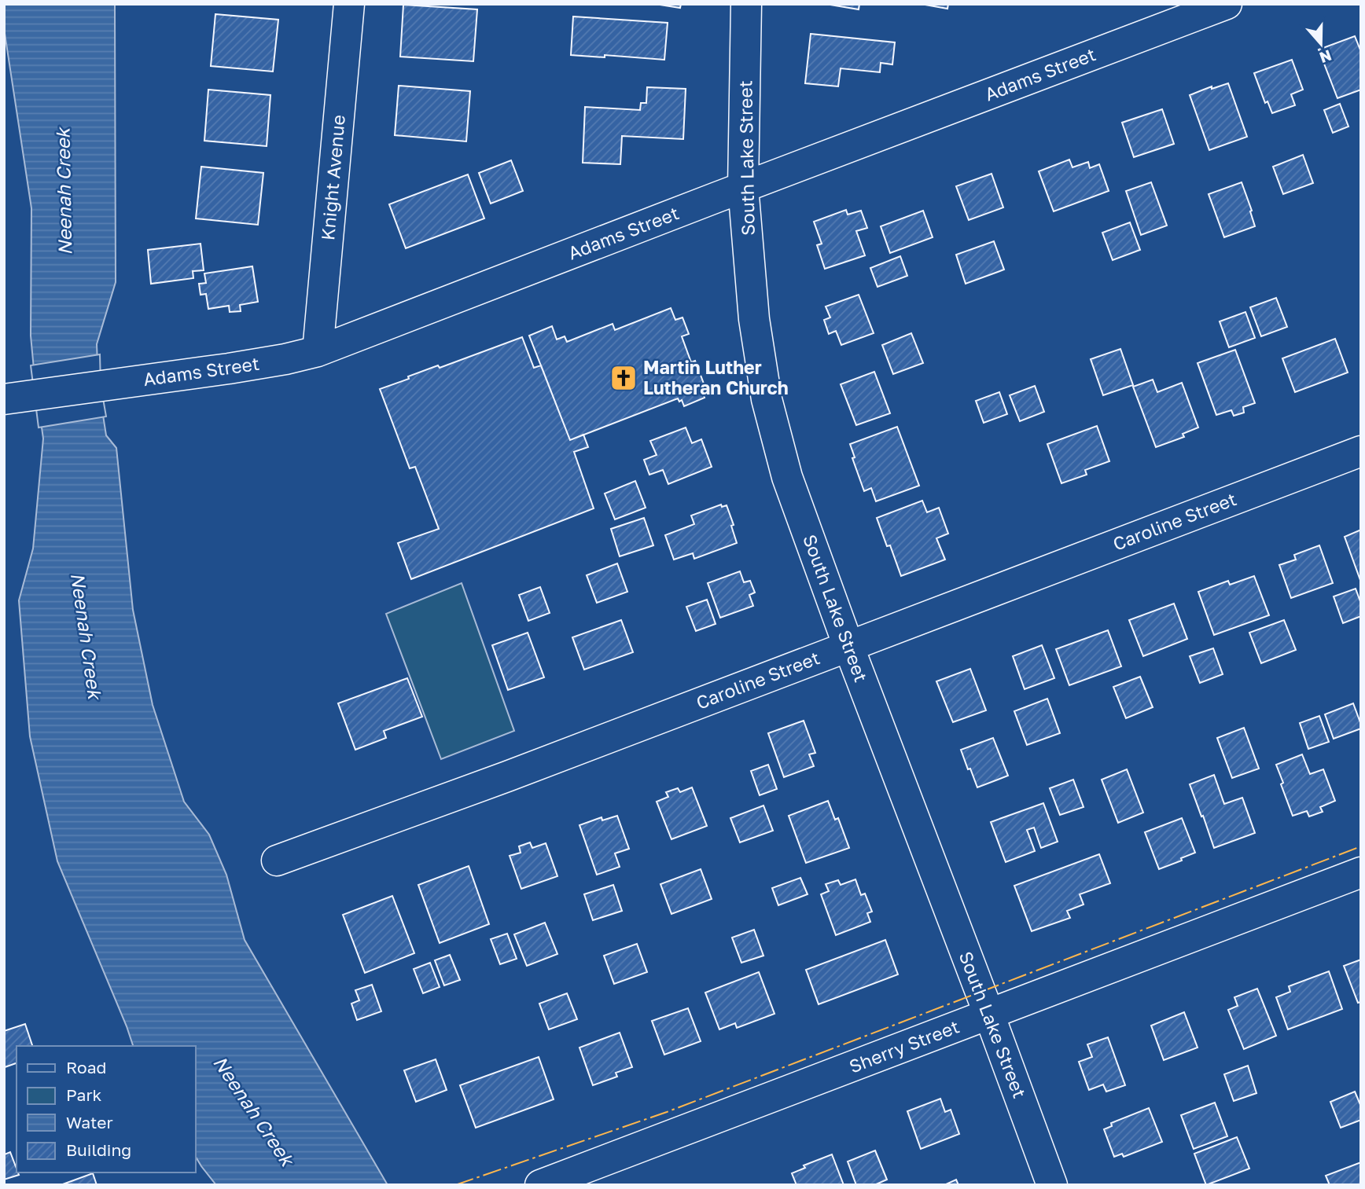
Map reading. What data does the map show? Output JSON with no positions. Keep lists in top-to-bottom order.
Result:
{
  "streets": {
    "street": [
      "Adams Street",
      "South Lake Street",
      "Knight Avenue",
      "Caroline Street",
      "Sherry Street"
    ]
  },
  "crossings": [
    ["Adams Street", "South Lake Street"],
    ["Adams Street", "Knight Avenue"],
    ["South Lake Street", "Caroline Street"],
    ["South Lake Street", "Sherry Street"]
  ],
  "water": ["Neenah Creek"],
  "places": {
    "church": ["Martin Luther Lutheran Church"]
  },
  "legend": [
    "Road",
    "Park",
    "Water",
    "Building"
  ],
  "north": "bottom"
}
